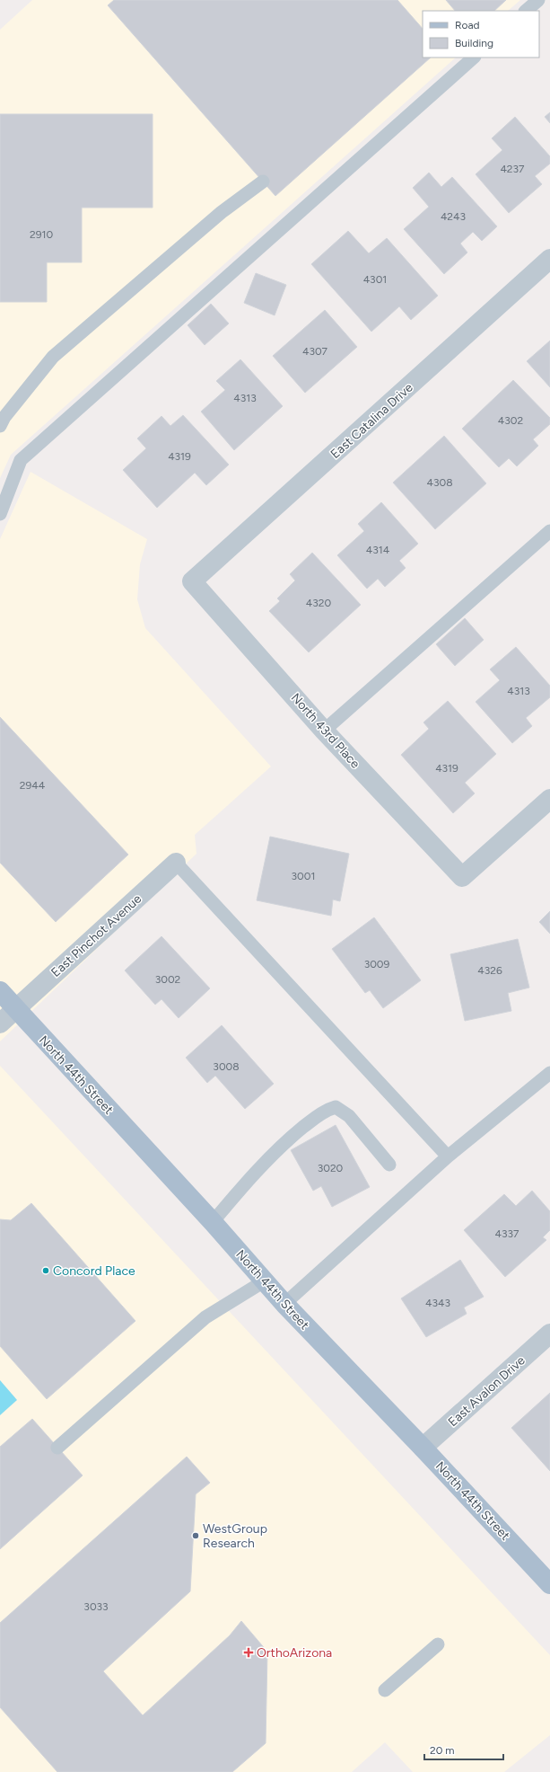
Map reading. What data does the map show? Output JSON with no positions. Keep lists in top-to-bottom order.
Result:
{
  "streets": {
    "main road": ["North 44th Street"],
    "street": [
      "East Catalina Drive",
      "North 43rd Place",
      "East Pinchot Avenue",
      "East Avalon Drive"
    ]
  },
  "crossings": [
    ["East Catalina Drive", "North 43rd Place"],
    ["East Pinchot Avenue", "North 44th Street"],
    ["North 44th Street", "East Avalon Drive"]
  ],
  "places": {
    "other": ["Concord Place", "WestGroup Research"],
    "health": ["OrthoArizona"]
  },
  "house_numbers": [
    "4237",
    "4243",
    "2910",
    "4301",
    "4307",
    "4313",
    "4302",
    "4319",
    "4308",
    "4314",
    "4320",
    "4313",
    "4319",
    "2944",
    "3001",
    "3009",
    "4326",
    "3002",
    "3008",
    "3020",
    "4337",
    "4343",
    "3033"
  ],
  "legend": ["Road", "Building"],
  "scale_bar": "20 m"
}
